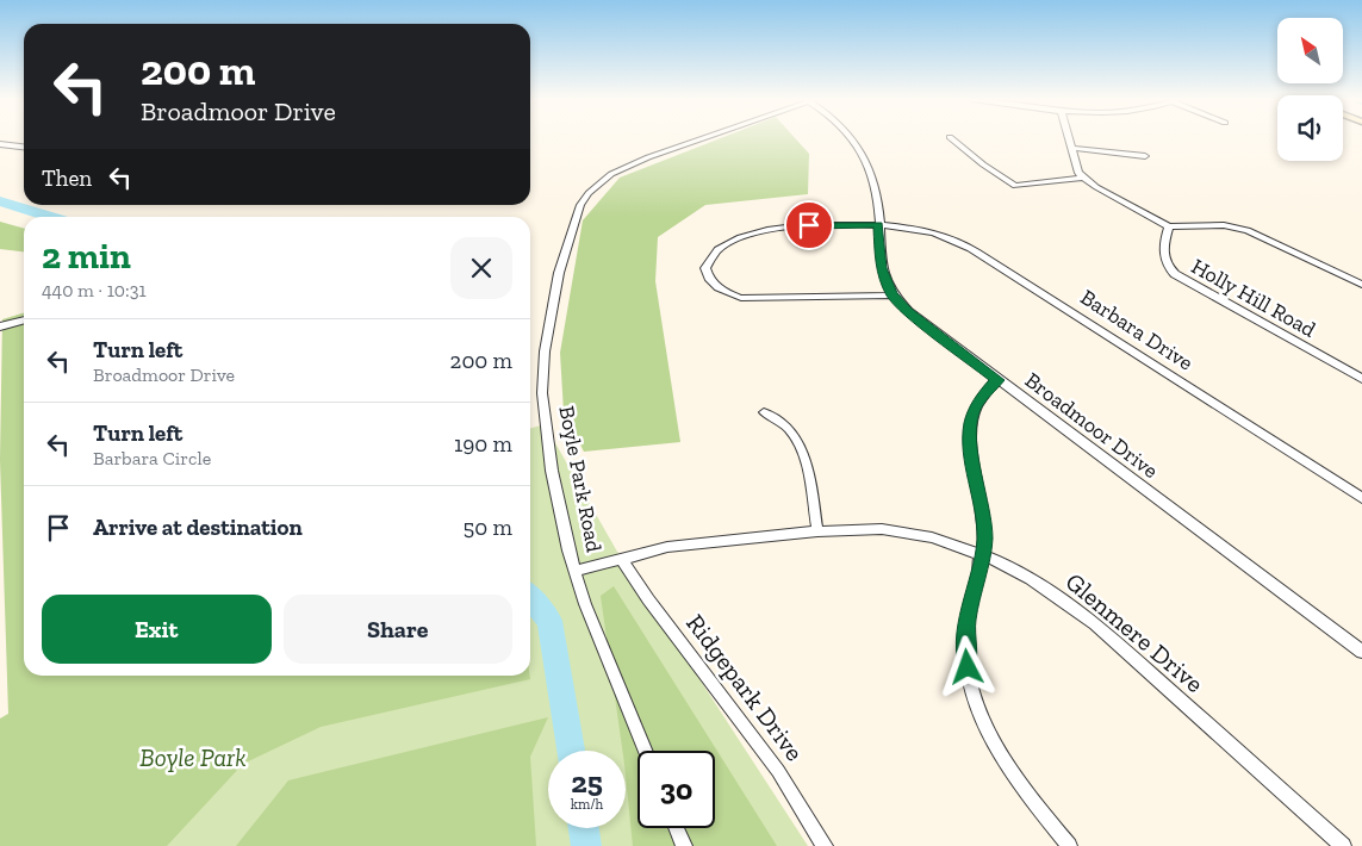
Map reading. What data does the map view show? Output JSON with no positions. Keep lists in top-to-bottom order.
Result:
{
  "streets": {
    "street": [
      "Holly Hill Road",
      "Barbara Drive",
      "Broadmoor Drive",
      "Boyle Park Road",
      "Glenmere Drive",
      "Ridgepark Drive"
    ]
  },
  "crossings": [
    ["Barbara Drive", "Broadmoor Drive"],
    ["Boyle Park Road", "Glenmere Drive"],
    ["Glenmere Drive", "Ridgepark Drive"]
  ],
  "parks": ["Boyle Park"],
  "north": "top left",
  "page": {
    "turn": ["200 m", "Broadmoor Drive"],
    "then": "Then",
    "heading": ["2 min", "440 m · 10:31"],
    "list": [
      {
        "name": "Turn left",
        "note": "Broadmoor Drive",
        "value": "200 m"
      },
      {
        "name": "Turn left",
        "note": "Barbara Circle",
        "value": "190 m"
      },
      {
        "name": "Arrive at destination",
        "value": "50 m"
      }
    ],
    "buttons": ["Exit", "Share"],
    "speed": "25 km/h",
    "limit": "30"
  }
}
